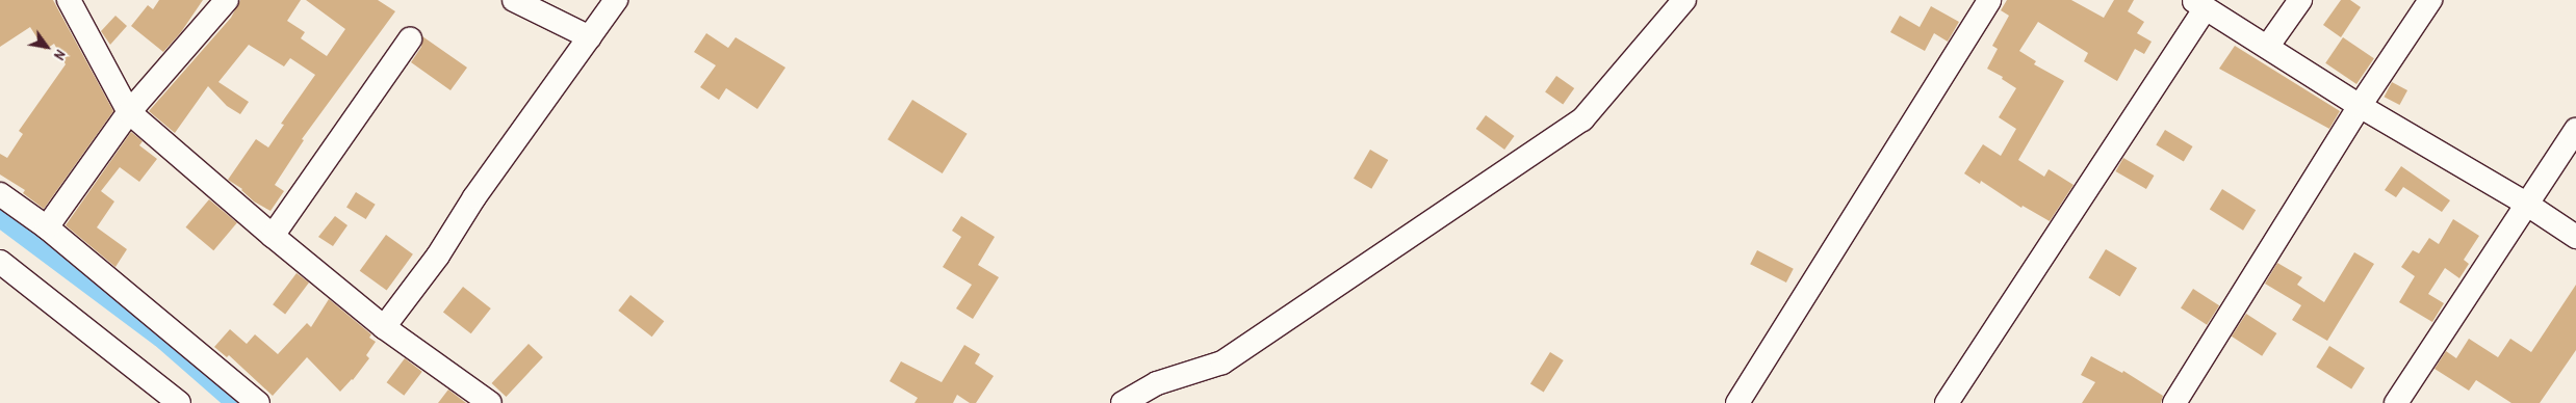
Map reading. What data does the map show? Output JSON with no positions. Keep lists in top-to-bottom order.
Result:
{
  "north": "bottom right"
}
